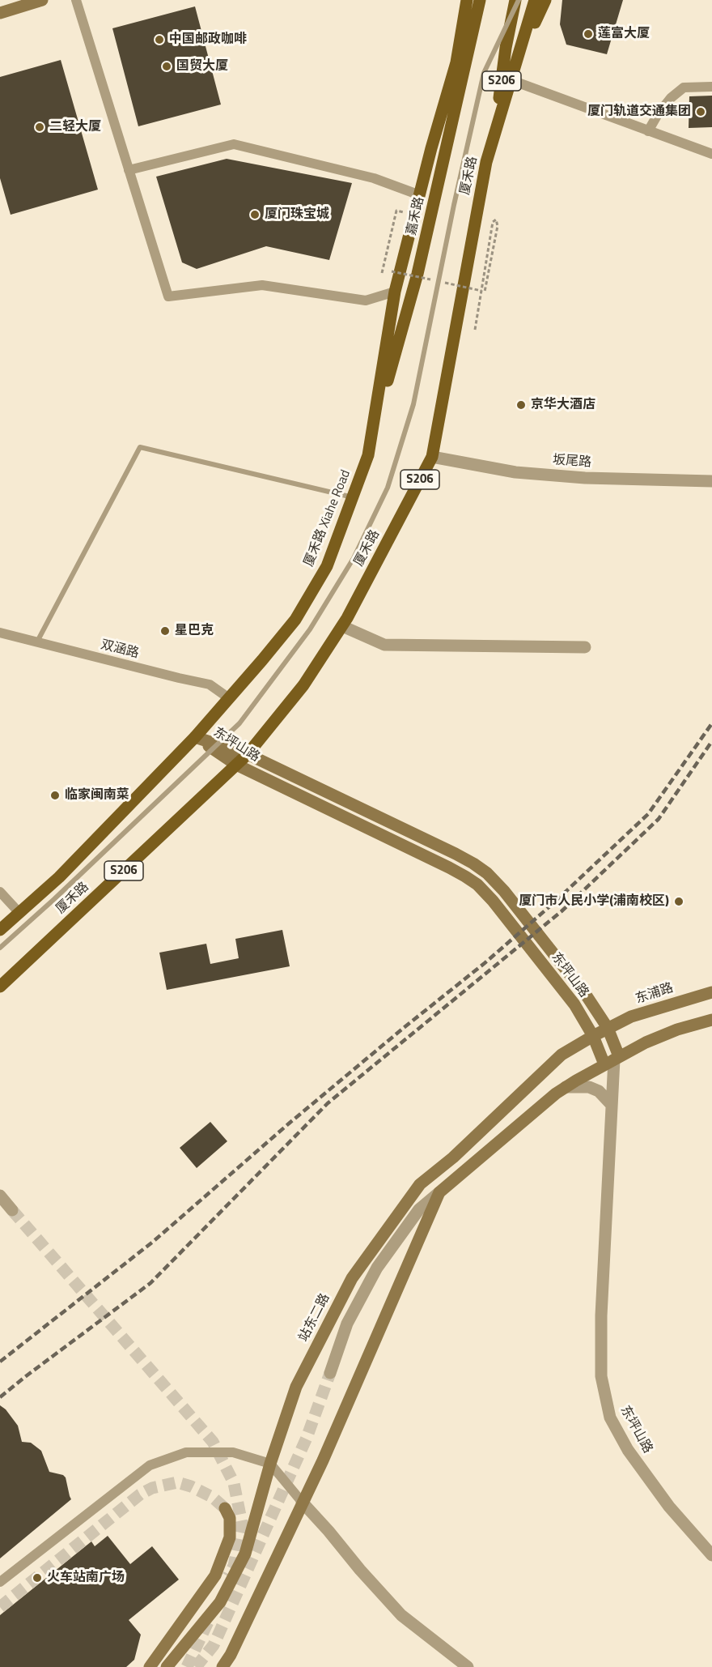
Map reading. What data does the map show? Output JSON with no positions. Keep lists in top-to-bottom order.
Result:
{
  "streets": {
    "main road": [
      "S206",
      "厦禾路",
      "嘉禾路",
      "厦禾路 Xiahe Road",
      "东坪山路",
      "东浦路",
      "站东二路"
    ],
    "street": ["坂尾路", "双涵路"]
  },
  "crossings": [
    ["S206", "厦禾路"],
    ["S206", "嘉禾路"],
    ["S206", "厦禾路 Xiahe Road"],
    ["厦禾路", "坂尾路"],
    ["厦禾路", "厦禾路 Xiahe Road"],
    ["厦禾路", "双涵路"],
    ["厦禾路", "东坪山路"],
    ["嘉禾路", "厦禾路 Xiahe Road"],
    ["厦禾路 Xiahe Road", "双涵路"],
    ["东坪山路", "东浦路"],
    ["东坪山路", "站东二路"],
    ["东浦路", "站东二路"]
  ],
  "places": [
    "莲富大厦",
    "中国邮政咖啡",
    "国贸大厦",
    "厦门轨道交通集团",
    "二轻大厦",
    "厦门珠宝城",
    "京华大酒店",
    "星巴克",
    "临家闽南菜",
    "厦门市人民小学(浦南校区)",
    "火车站南广场"
  ]
}
